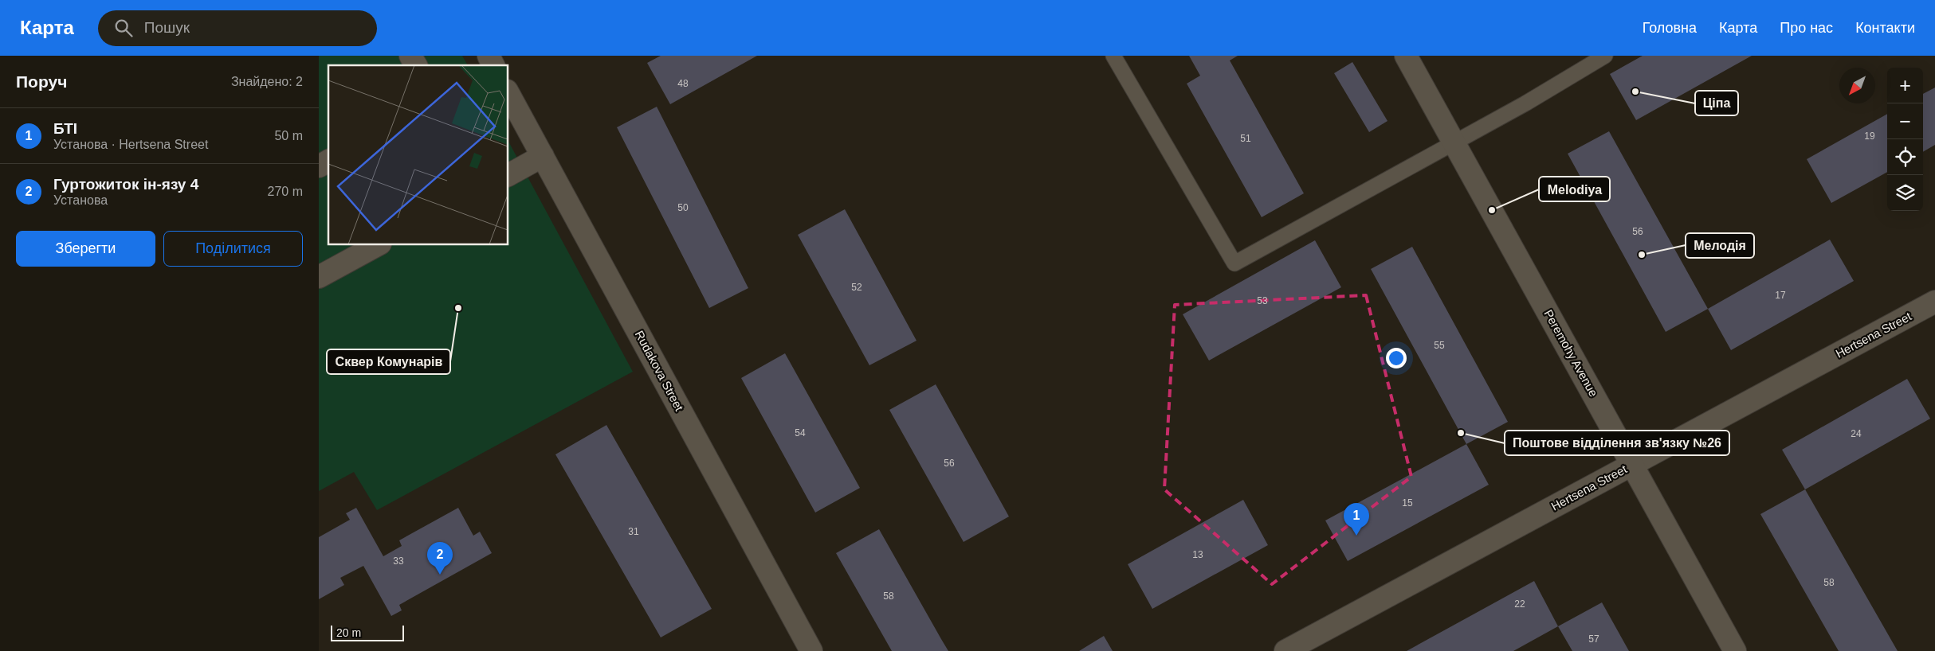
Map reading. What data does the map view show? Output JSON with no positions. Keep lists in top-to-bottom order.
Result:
{
  "streets": {
    "street": ["Hertsena Street", "Peremohy Avenue", "Rudakova Street"]
  },
  "crossings": [
    ["Hertsena Street", "Peremohy Avenue"]
  ],
  "places": [
    "Ціпа",
    "Melodiya",
    "Мелодія",
    "Сквер Комунарів",
    "Поштове відділення зв'язку №26"
  ],
  "house_numbers": [
    "48",
    "19",
    "51",
    "50",
    "56",
    "52",
    "17",
    "53",
    "55",
    "54",
    "24",
    "56",
    "15",
    "31",
    "13",
    "33",
    "58",
    "58",
    "22",
    "57"
  ],
  "scale_bar": "20 m",
  "north": "bottom left",
  "page": {
    "header": "Карта",
    "search": "Пошук",
    "nav": [
      "Головна",
      "Карта",
      "Про нас",
      "Контакти"
    ],
    "heading": ["Поруч", "Знайдено: 2"],
    "map_buttons": ["+", "−"],
    "list": [
      {
        "mark": "1",
        "name": "БТІ",
        "note": "Установа · Hertsena Street",
        "value": "50 m"
      },
      {
        "mark": "2",
        "name": "Гуртожиток ін-язу 4",
        "note": "Установа",
        "value": "270 m"
      }
    ],
    "buttons": ["Зберегти", "Поділитися"],
    "pins": ["1", "2"],
    "scale": "20 m"
  }
}
